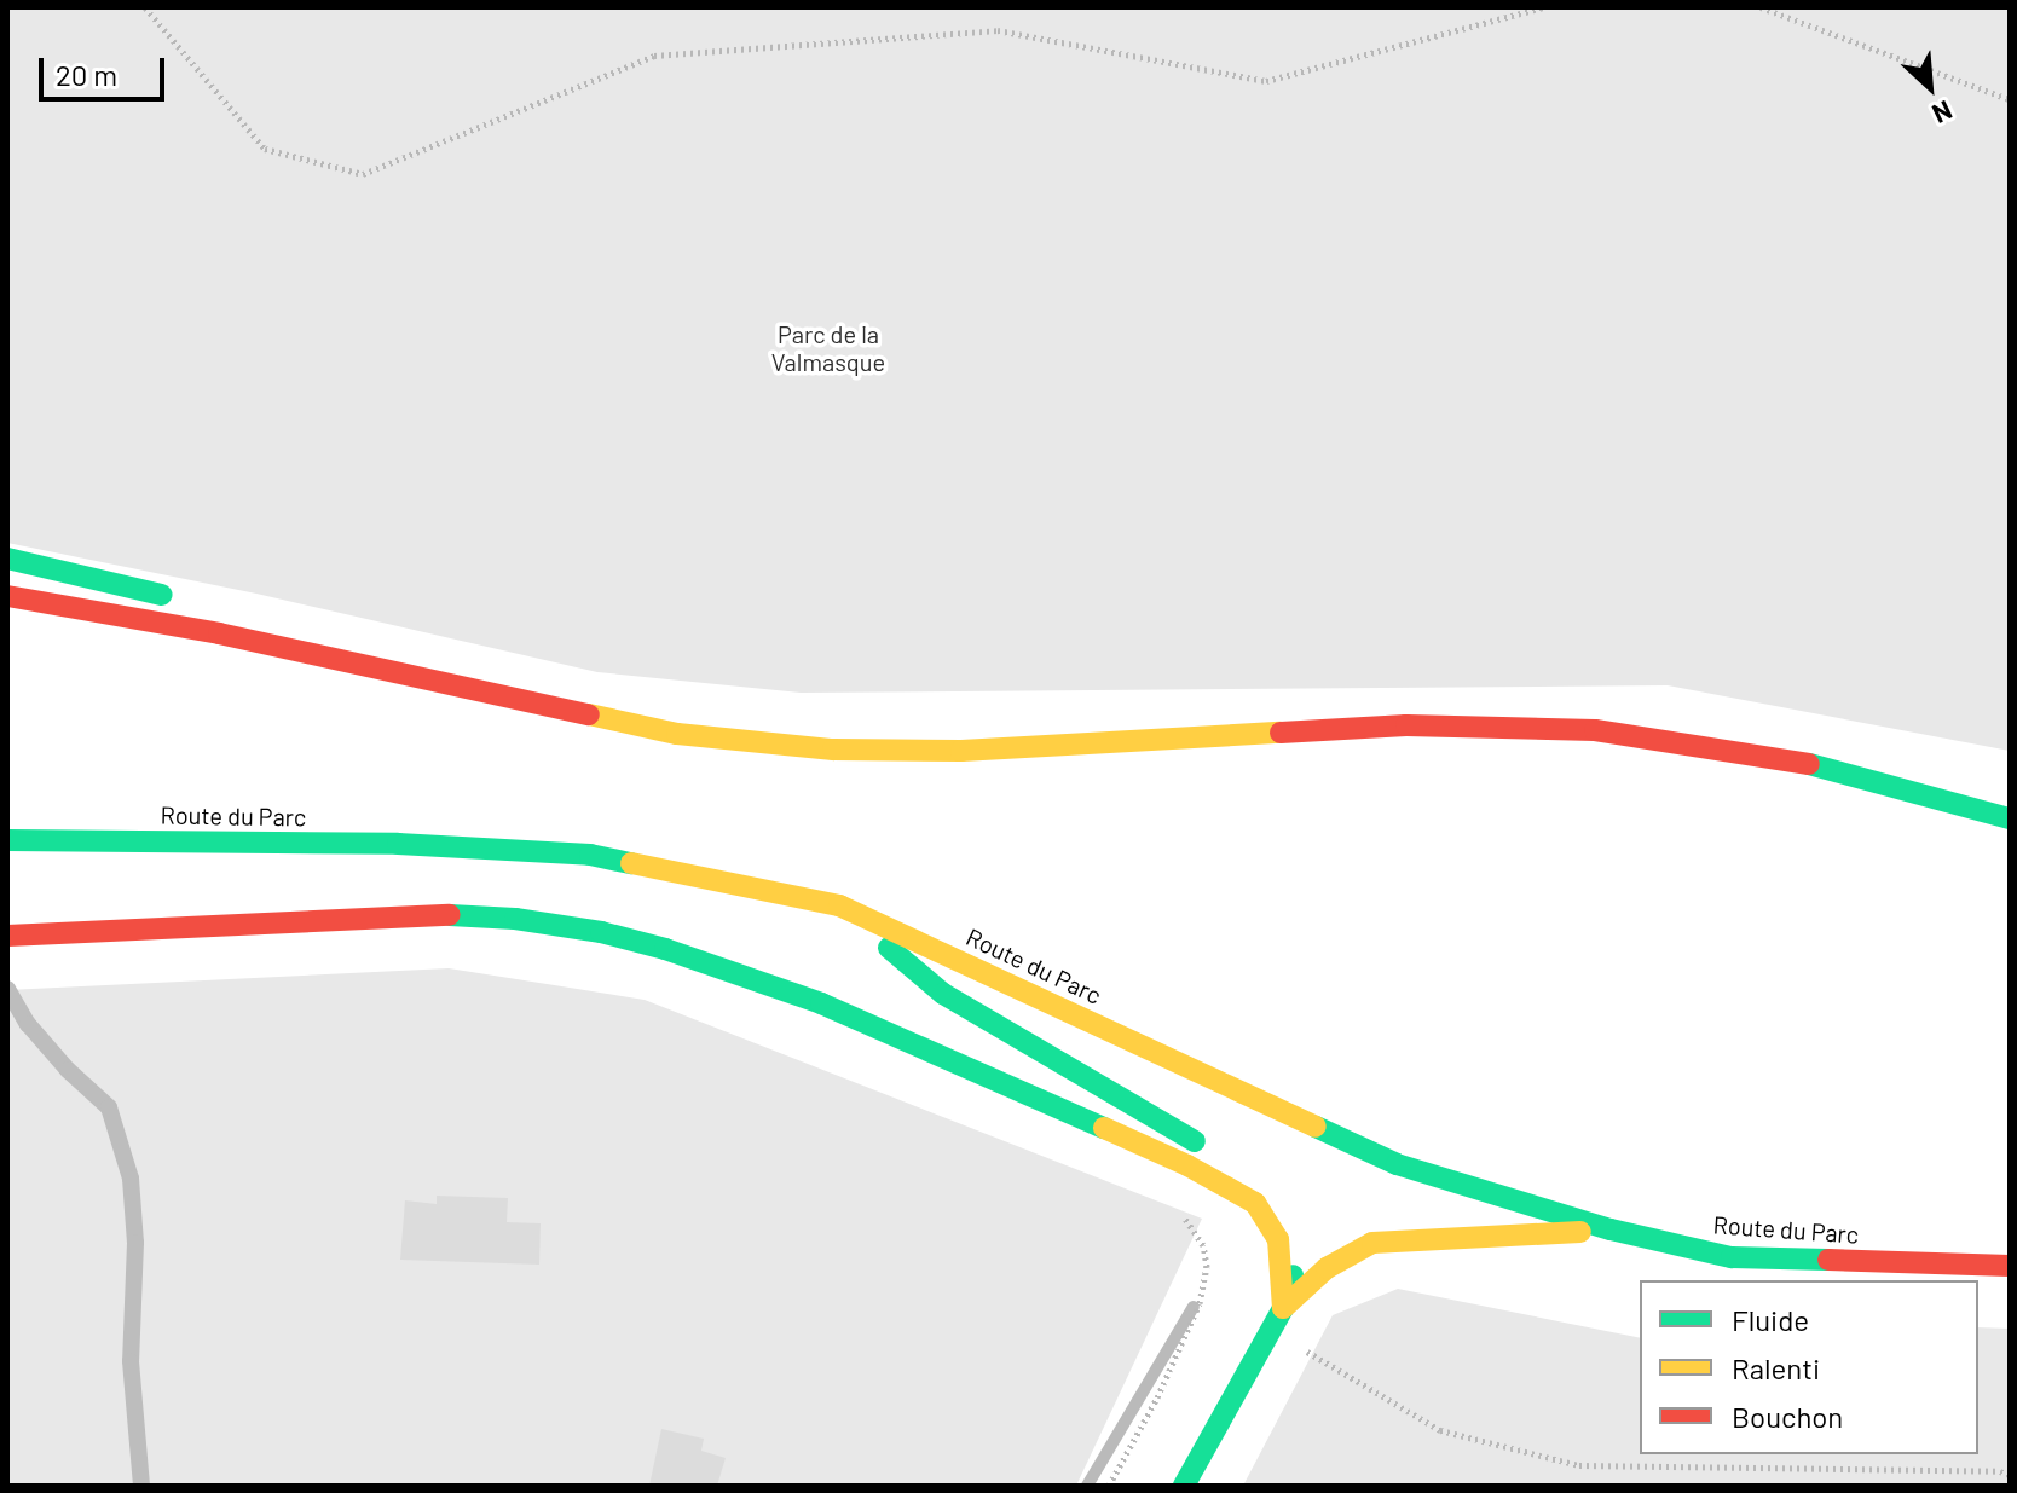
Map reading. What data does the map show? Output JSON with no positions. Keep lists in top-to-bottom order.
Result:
{
  "streets": {
    "main road": ["Route du Parc"]
  },
  "parks": ["Parc de la Valmasque"],
  "legend": ["Fluide", "Ralenti", "Bouchon"],
  "scale_bar": "20 m",
  "north": "bottom right"
}
